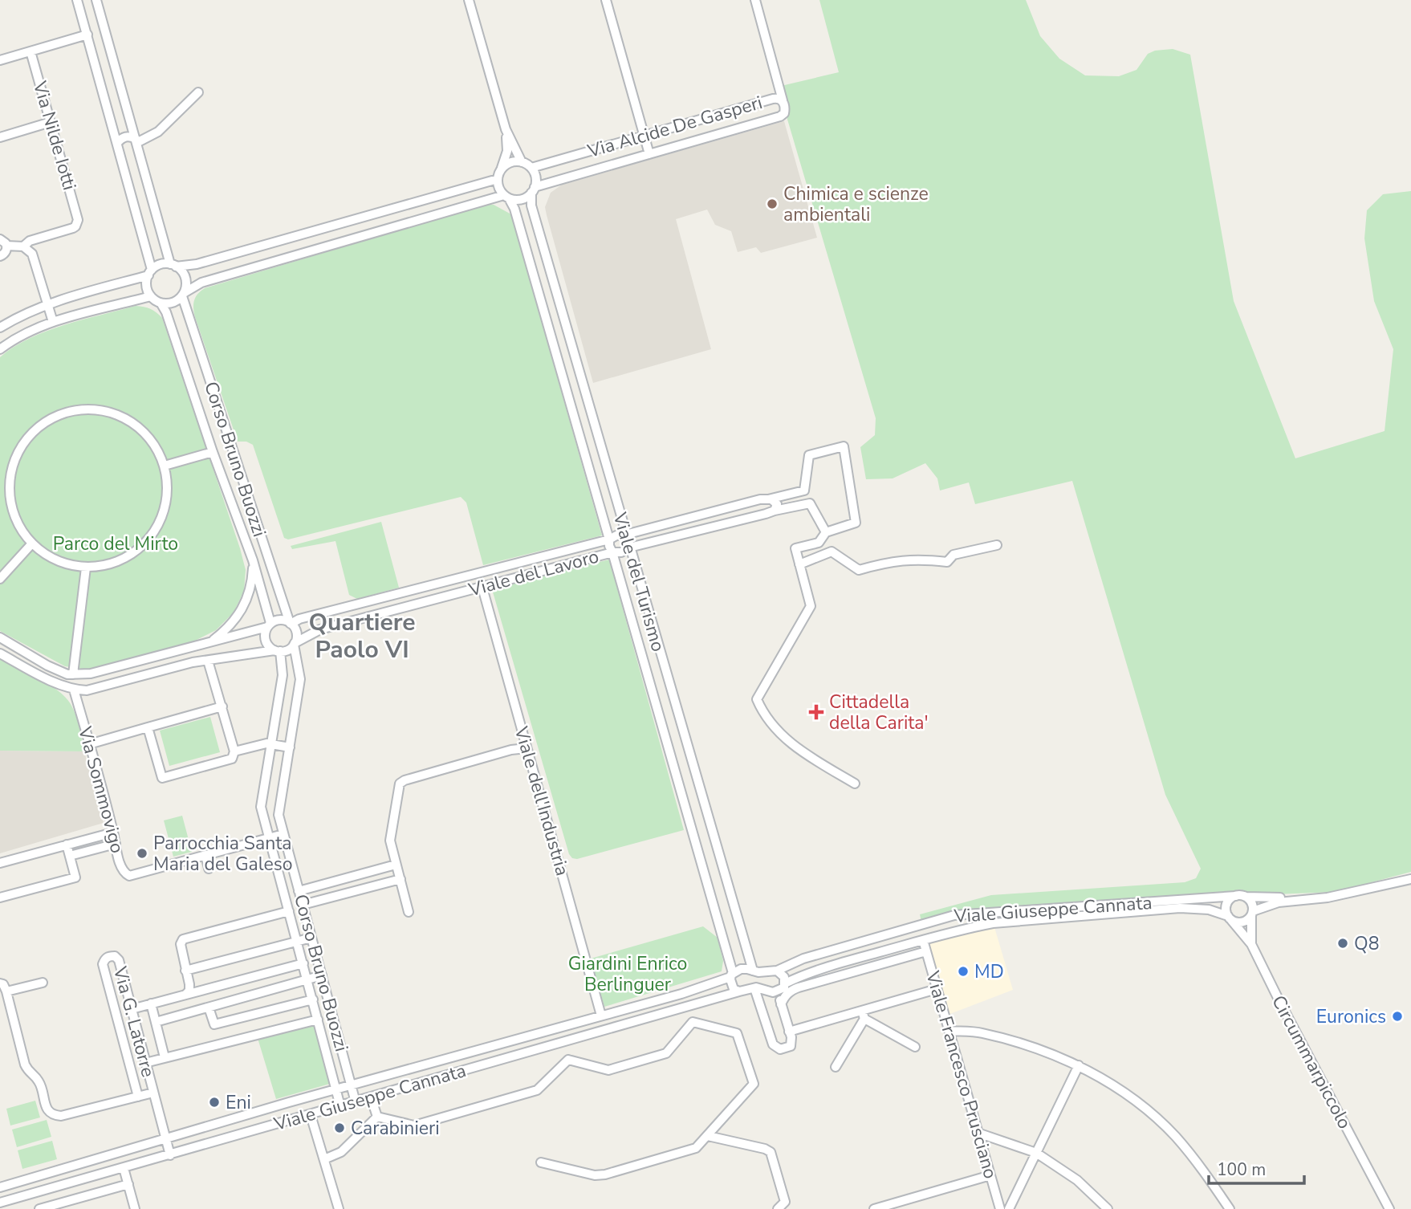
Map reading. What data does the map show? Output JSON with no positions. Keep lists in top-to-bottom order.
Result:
{
  "streets": {
    "street": [
      "Via Alcide De Gasperi",
      "Via Nilde Iotti",
      "Corso Bruno Buozzi",
      "Viale del Lavoro",
      "Viale del Turismo",
      "Via Sommovigo",
      "Viale dell'Industria",
      "Viale Giuseppe Cannata",
      "Via G. Latorre",
      "Circummarpiccolo",
      "Viale Francesco Prusciano"
    ]
  },
  "crossings": [
    ["Via Alcide De Gasperi", "Viale del Turismo"],
    ["Corso Bruno Buozzi", "Viale del Lavoro"],
    ["Corso Bruno Buozzi", "Via Sommovigo"],
    ["Corso Bruno Buozzi", "Viale Giuseppe Cannata"],
    ["Viale del Lavoro", "Viale del Turismo"],
    ["Viale del Lavoro", "Viale dell'Industria"],
    ["Viale del Turismo", "Viale Giuseppe Cannata"],
    ["Viale dell'Industria", "Viale Giuseppe Cannata"],
    ["Viale Giuseppe Cannata", "Via G. Latorre"],
    ["Viale Giuseppe Cannata", "Circummarpiccolo"],
    ["Viale Giuseppe Cannata", "Viale Francesco Prusciano"]
  ],
  "districts": ["Quartiere Paolo VI"],
  "parks": ["Parco del Mirto", "Giardini Enrico Berlinguer"],
  "places": {
    "other": [
      "Chimica e scienze ambientali",
      "Parrocchia Santa Maria del Galeso",
      "Q8",
      "MD",
      "Euronics",
      "Eni",
      "Carabinieri"
    ],
    "health": ["Cittadella della Carita'"]
  },
  "scale_bar": "100 m"
}
